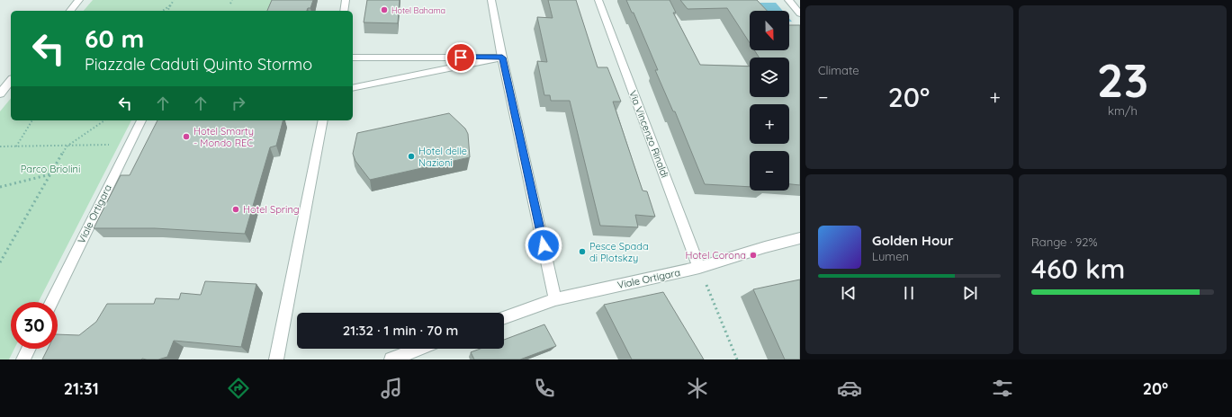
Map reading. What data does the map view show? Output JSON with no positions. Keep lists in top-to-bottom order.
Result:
{
  "streets": {
    "street": ["Via Vincenzo Rinaldi", "Viale Ortigara"]
  },
  "crossings": [
    ["Via Vincenzo Rinaldi", "Viale Ortigara"]
  ],
  "parks": ["Parco Briolini"],
  "places": [
    "Hotel Bahama",
    "Hotel Smarty - Mondo REC",
    "Hotel delle Nazioni",
    "Hotel Spring",
    "Pesce Spada di Plotskzy",
    "Hotel Corona"
  ],
  "north": "bottom",
  "page": {
    "tile": [
      "Climate",
      ["23", "km/h"],
      ["Range · 92%", "460 km"]
    ],
    "map_buttons": ["+", "−"],
    "turn": ["60 m", "Piazzale Caduti Quinto Stormo"],
    "heat": ["−", "20°", "+"],
    "song": ["Golden Hour", "Lumen"],
    "limit": "30",
    "trip": "21:32 · 1 min · 70 m",
    "tabs": ["21:31", "20°"]
  }
}
